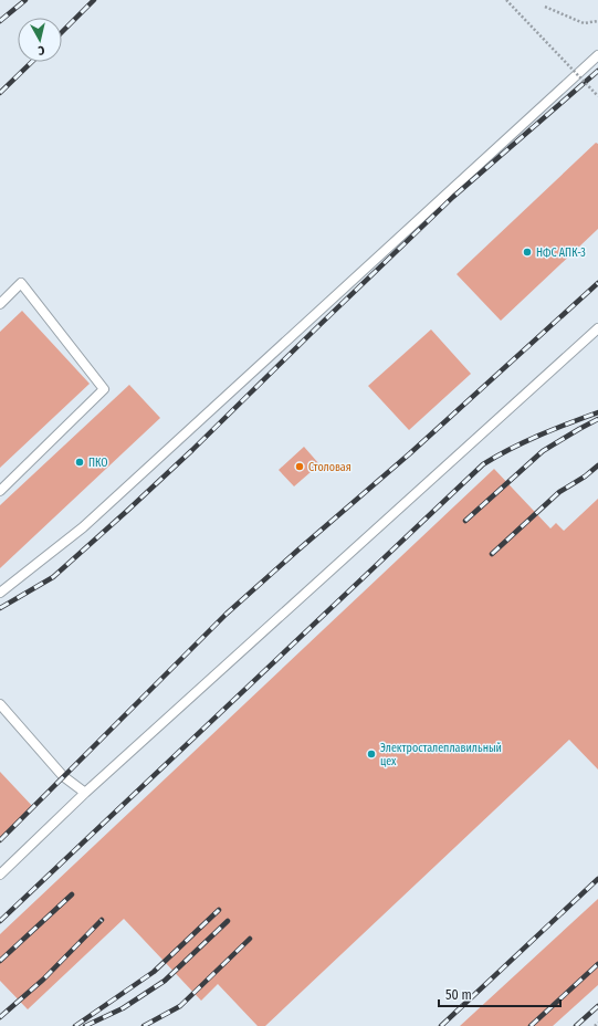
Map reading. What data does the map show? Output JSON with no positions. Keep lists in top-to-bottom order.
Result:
{
  "places": [
    "НФС АПК-3",
    "ПКО",
    "Столовая",
    "Электросталеплавильный цех"
  ],
  "scale_bar": "50 m",
  "north": "bottom"
}
